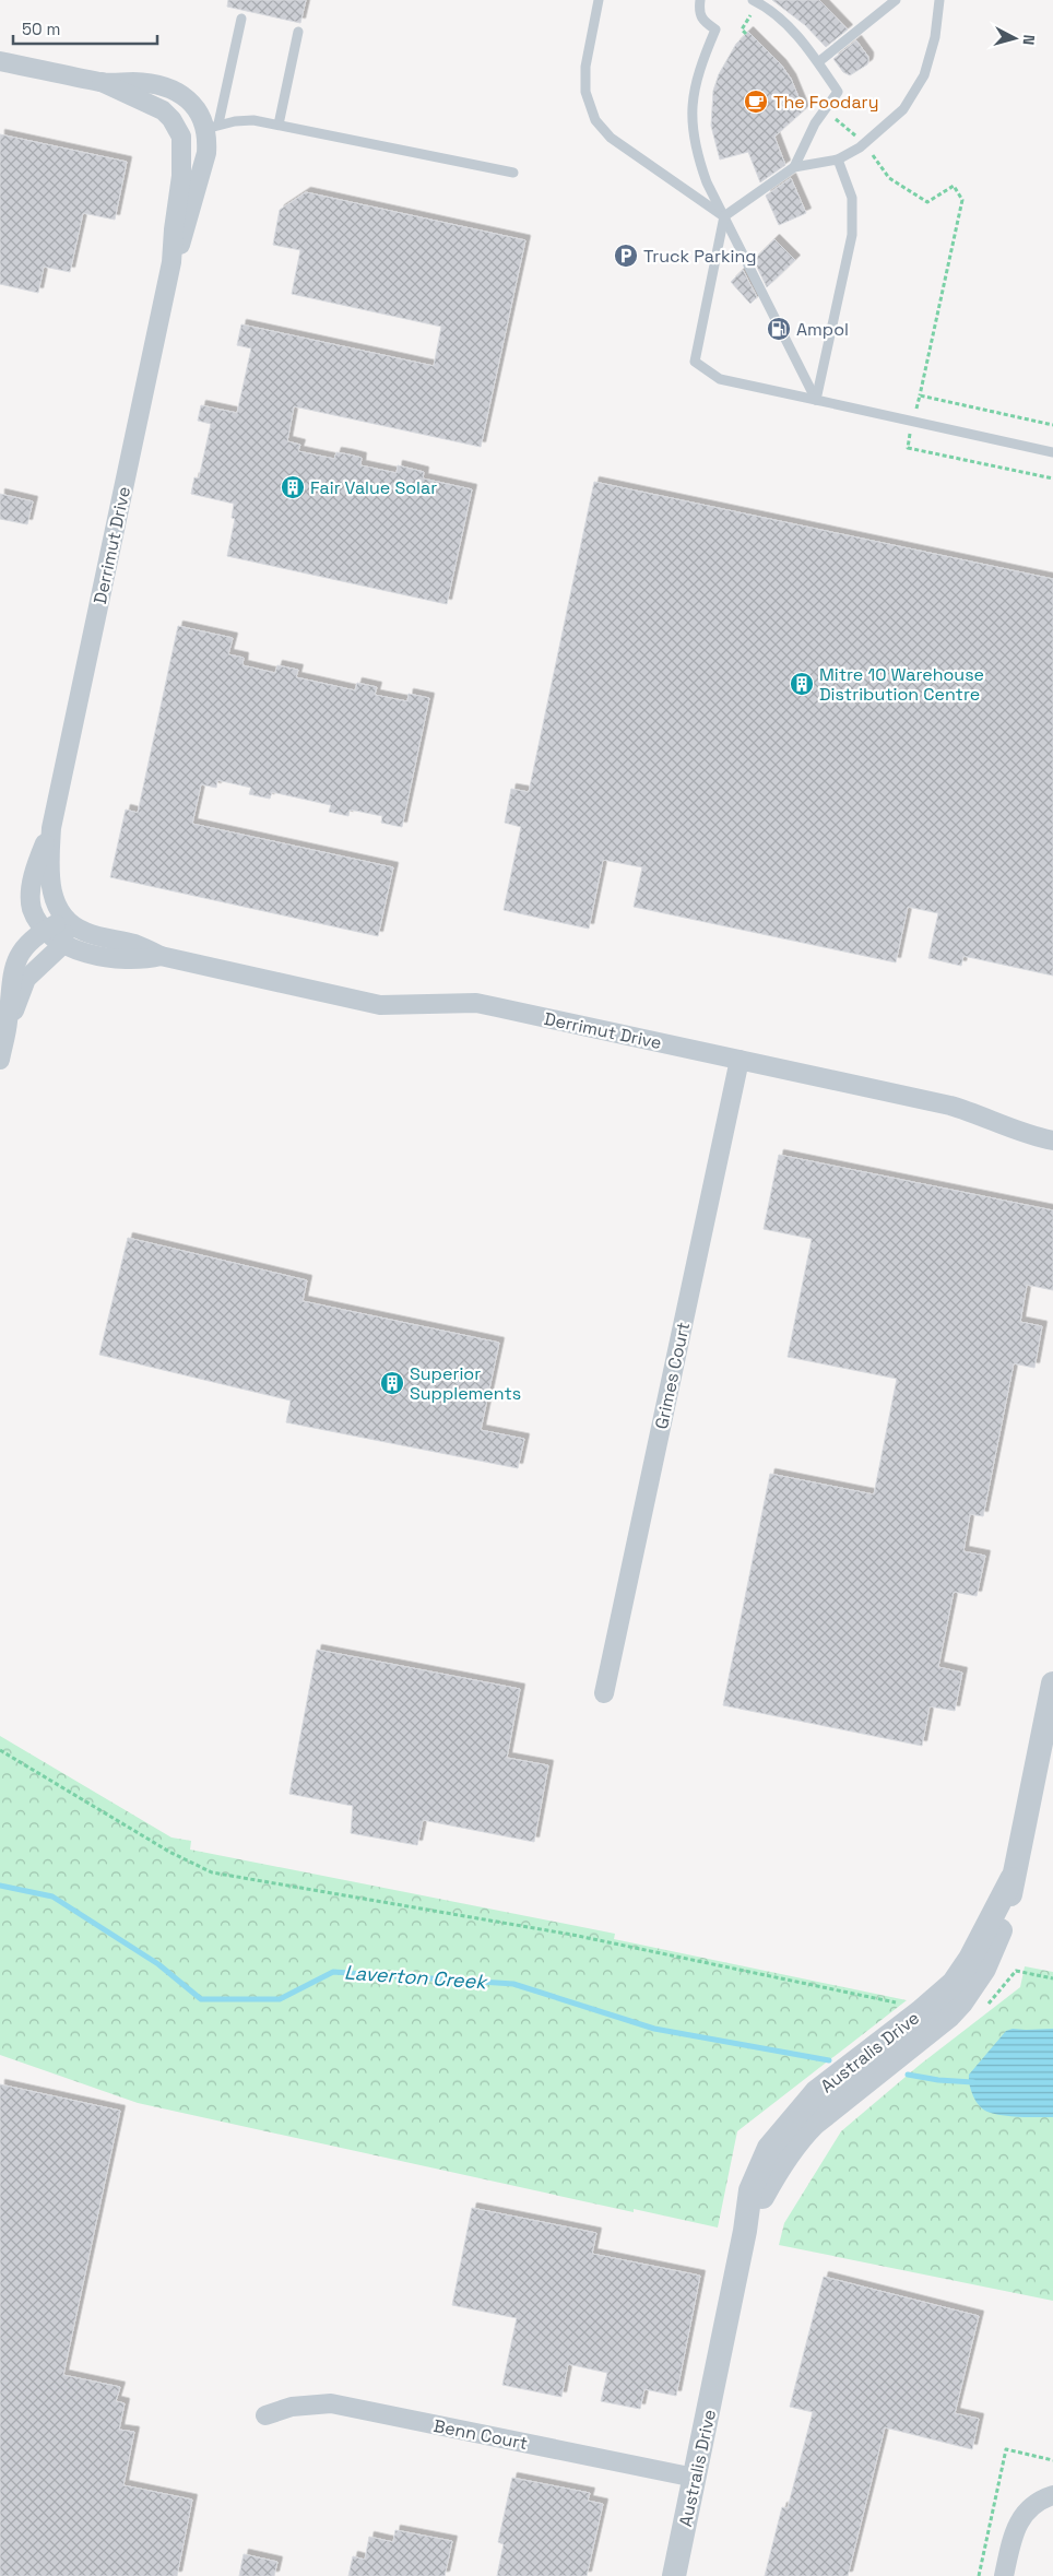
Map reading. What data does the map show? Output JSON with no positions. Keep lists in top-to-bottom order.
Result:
{
  "streets": {
    "street": [
      "Derrimut Drive",
      "Grimes Court",
      "Australis Drive",
      "Benn Court"
    ]
  },
  "crossings": [
    ["Derrimut Drive", "Grimes Court"],
    ["Australis Drive", "Benn Court"]
  ],
  "water": ["Laverton Creek"],
  "places": {
    "cafe": ["The Foodary"],
    "parking": ["Truck Parking"],
    "fuel station": ["Ampol"],
    "building": ["Fair Value Solar", "Mitre 10 Warehouse Distribution Centre", "Superior Supplements"]
  },
  "scale_bar": "50 m",
  "north": "right"
}
